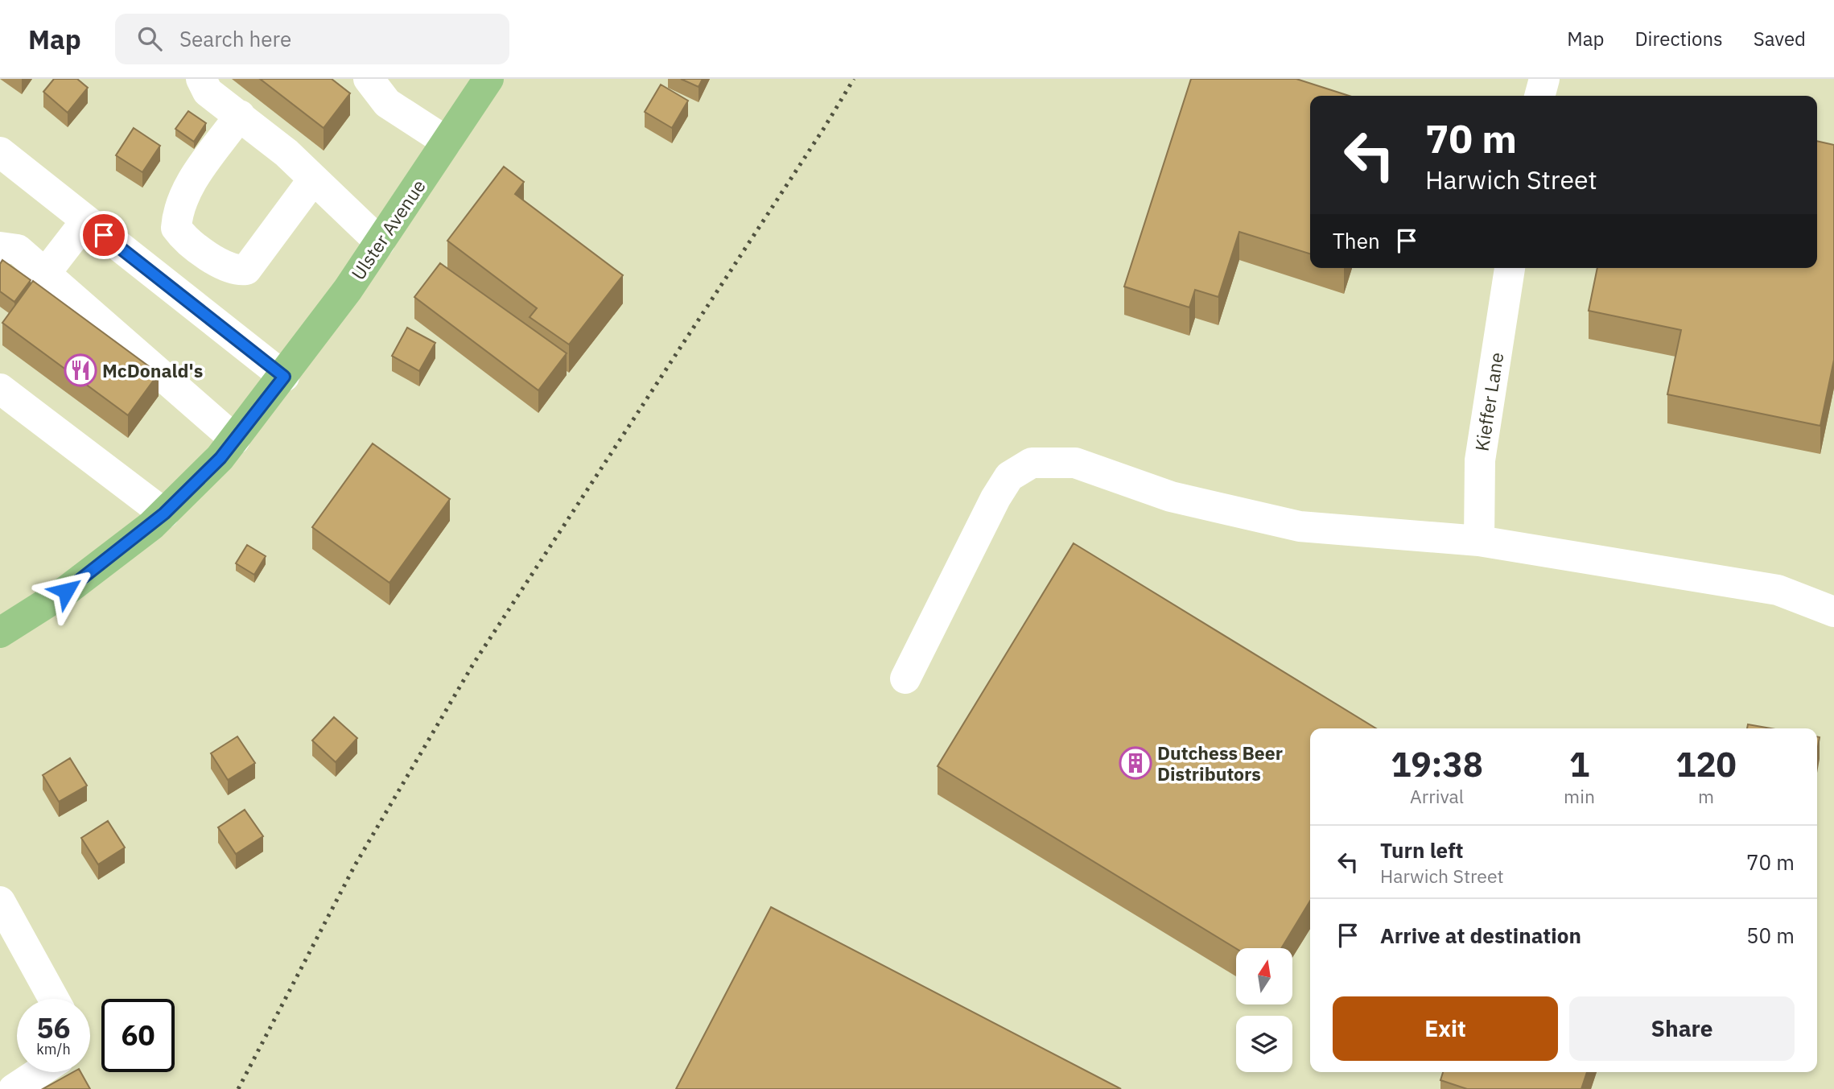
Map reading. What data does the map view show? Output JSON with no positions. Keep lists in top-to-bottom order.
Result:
{
  "streets": {
    "main road": ["Ulster Avenue"],
    "street": ["Kieffer Lane"]
  },
  "places": {
    "restaurant": ["McDonald's"],
    "building": ["Dutchess Beer Distributors"]
  },
  "north": "top",
  "page": {
    "header": "Map",
    "search": "Search here",
    "nav": ["Map", "Directions", "Saved"],
    "turn": ["70 m", "Harwich Street"],
    "then": "Then",
    "eta": [
      "19:38",
      "Arrival",
      "1",
      "min",
      "120",
      "m"
    ],
    "list": [
      {
        "name": "Turn left",
        "note": "Harwich Street",
        "value": "70 m"
      },
      {
        "name": "Arrive at destination",
        "value": "50 m"
      }
    ],
    "buttons": ["Exit", "Share"],
    "speed": "56 km/h",
    "limit": "60"
  }
}
